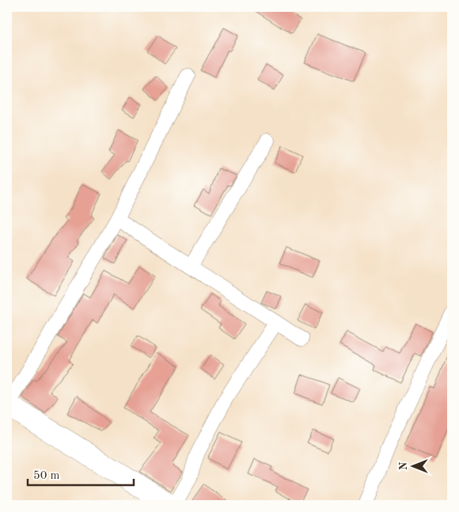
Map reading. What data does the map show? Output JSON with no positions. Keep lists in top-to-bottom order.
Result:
{
  "scale_bar": "50 m",
  "north": "left"
}
